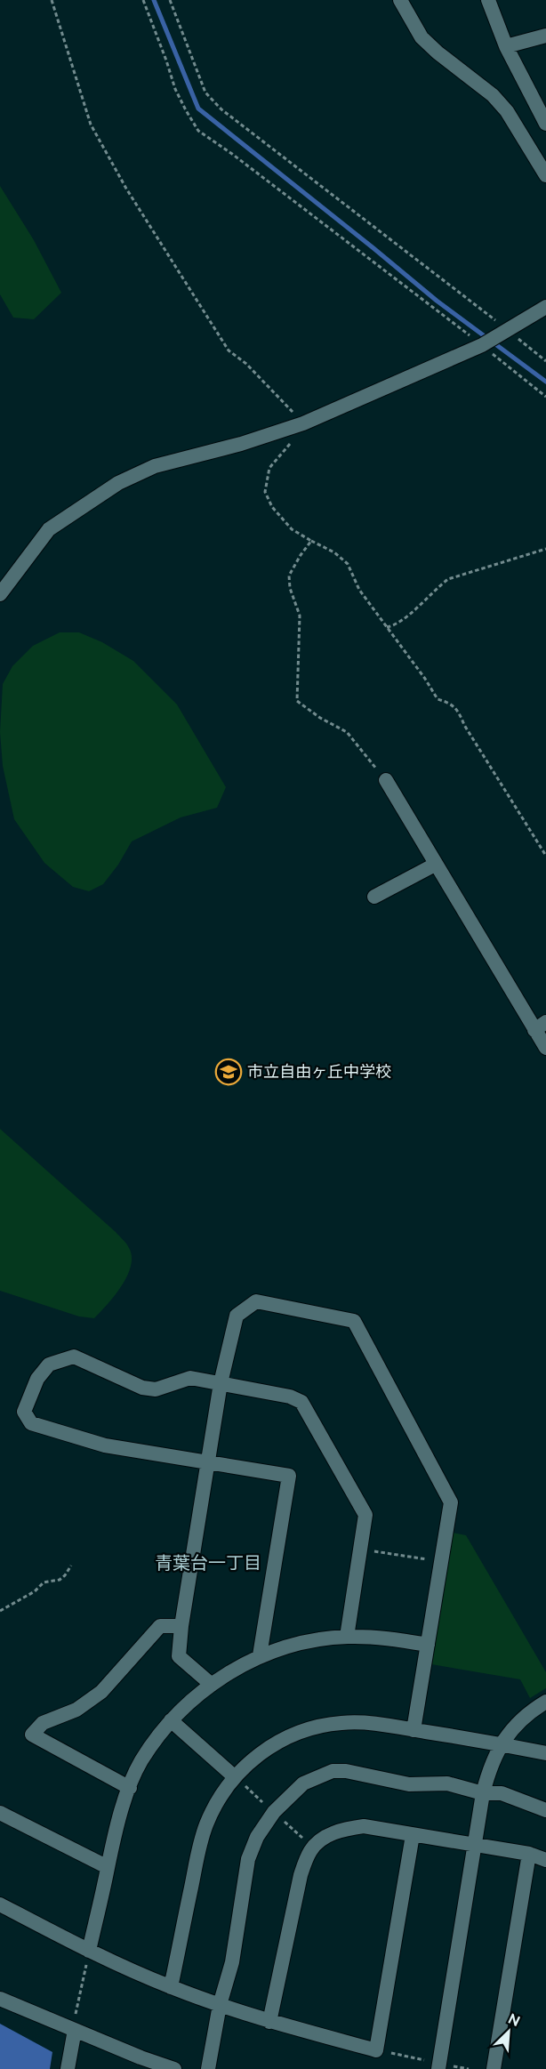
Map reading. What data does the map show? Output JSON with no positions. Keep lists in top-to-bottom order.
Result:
{
  "districts": ["青葉台一丁目"],
  "places": {
    "school or university": ["市立自由ヶ丘中学校"]
  },
  "north": "top right"
}
